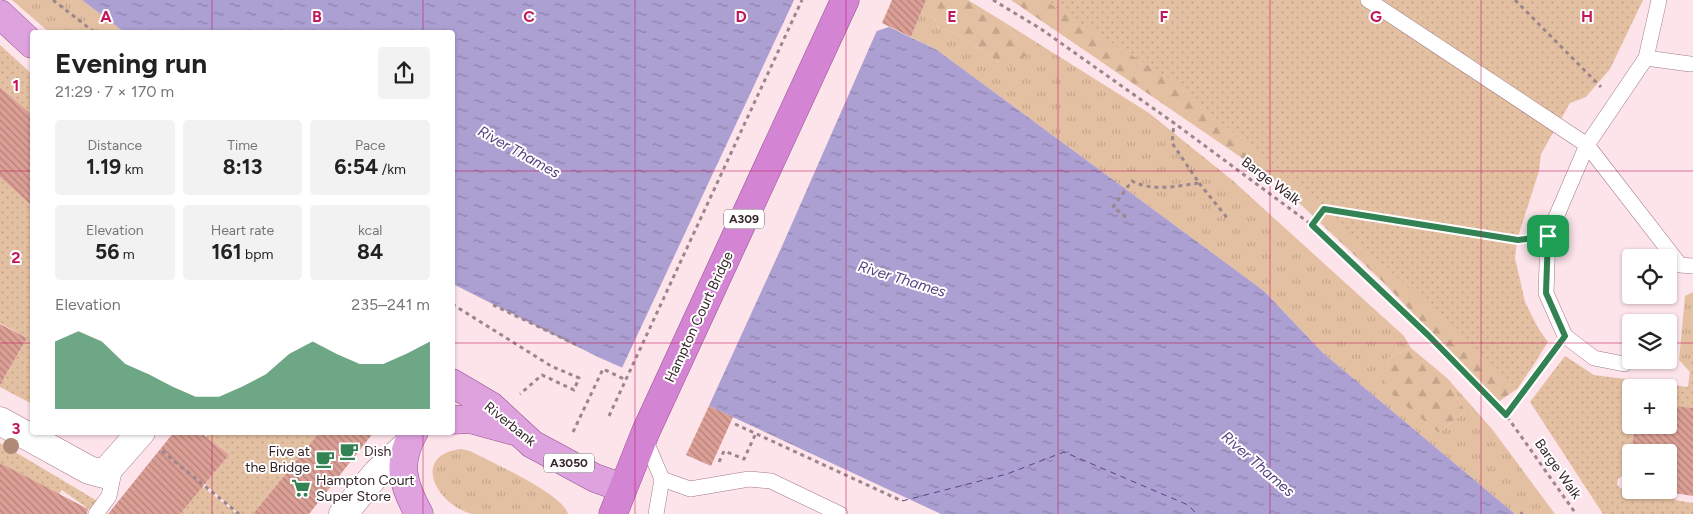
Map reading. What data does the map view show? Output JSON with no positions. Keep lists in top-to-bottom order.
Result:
{
  "streets": {
    "highway": ["A309", "Hampton Court Bridge"],
    "main road": ["Riverbank", "A3050"],
    "path": ["Barge Walk"]
  },
  "crossings": [
    ["A309", "Hampton Court Bridge"],
    ["A309", "Riverbank"],
    ["Riverbank", "A3050"]
  ],
  "water": ["River Thames"],
  "places": {
    "cafe": ["Dish", "Five at the Bridge"],
    "supermarket": ["Hampton Court Super Store"]
  },
  "page": {
    "heading": ["Evening run", "21:29 · 7 × 170 m"],
    "stats": [
      ["Distance", "1.19 km"],
      ["Time", "8:13"],
      ["Pace", "6:54 /km"],
      ["Elevation", "56 m"],
      ["Heart rate", "161 bpm"],
      ["kcal", "84"]
    ],
    "map_buttons": ["+", "−"],
    "chart": ["Elevation", "235–241 m"]
  },
  "grid": {
    "columns": [
      "A",
      "B",
      "C",
      "D",
      "E",
      "F",
      "G",
      "H"
    ],
    "rows": ["1", "2", "3"]
  }
}
